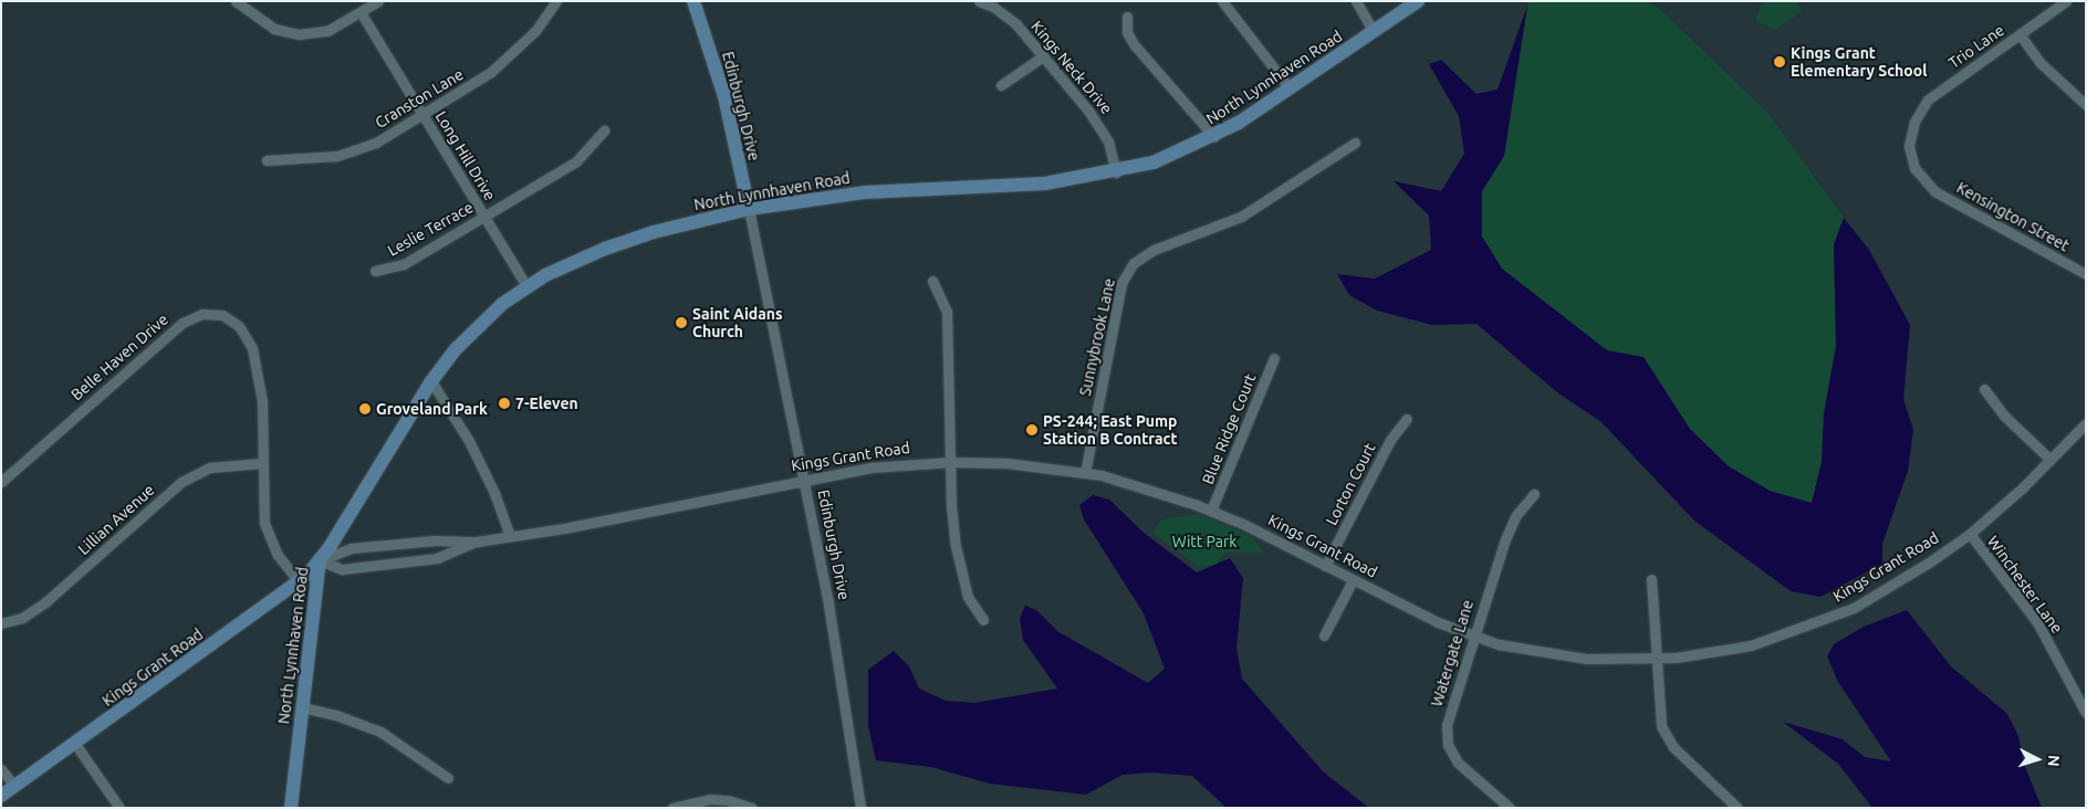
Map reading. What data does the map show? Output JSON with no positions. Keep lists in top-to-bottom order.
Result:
{
  "streets": {
    "street": [
      "Trio Lane",
      "Kings Neck Drive",
      "North Lynnhaven Road",
      "Cranston Lane",
      "Edinburgh Drive",
      "Long Hill Drive",
      "Kensington Street",
      "Leslie Terrace",
      "Sunnybrook Lane",
      "Belle Haven Drive",
      "Blue Ridge Court",
      "Kings Grant Road",
      "Lorton Court",
      "Lillian Avenue",
      "Winchester Lane",
      "Watergate Lane"
    ]
  },
  "crossings": [
    ["Trio Lane", "Kensington Street"],
    ["Kings Neck Drive", "North Lynnhaven Road"],
    ["North Lynnhaven Road", "Edinburgh Drive"],
    ["North Lynnhaven Road", "Long Hill Drive"],
    ["North Lynnhaven Road", "Kings Grant Road"],
    ["Cranston Lane", "Long Hill Drive"],
    ["Edinburgh Drive", "Kings Grant Road"],
    ["Long Hill Drive", "Leslie Terrace"],
    ["Sunnybrook Lane", "Kings Grant Road"],
    ["Belle Haven Drive", "Kings Grant Road"],
    ["Belle Haven Drive", "Lillian Avenue"],
    ["Blue Ridge Court", "Kings Grant Road"],
    ["Kings Grant Road", "Lorton Court"],
    ["Kings Grant Road", "Winchester Lane"],
    ["Kings Grant Road", "Watergate Lane"]
  ],
  "parks": ["Witt Park"],
  "places": [
    "Kings Grant Elementary School",
    "Saint Aidans Church",
    "7-Eleven",
    "Groveland Park",
    "PS-244; East Pump Station B Contract"
  ],
  "north": "right"
}
